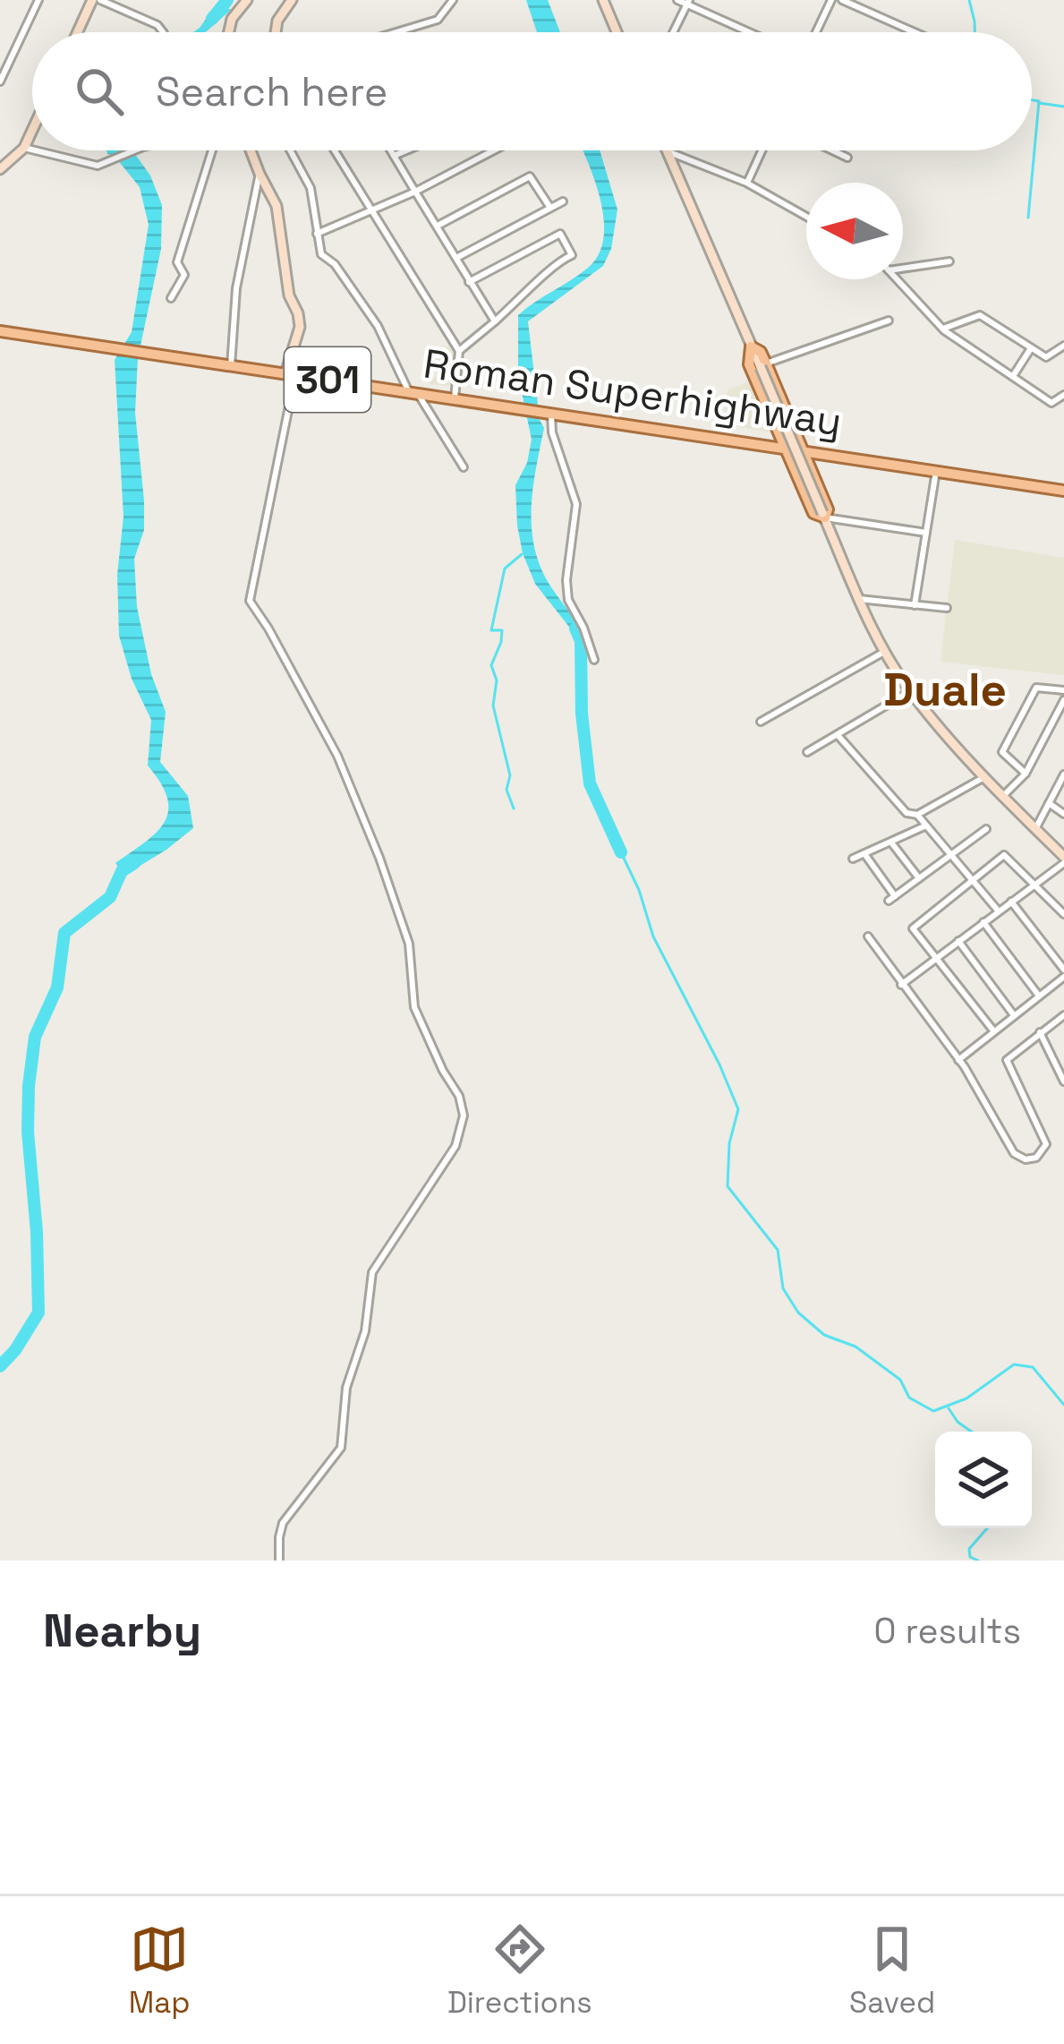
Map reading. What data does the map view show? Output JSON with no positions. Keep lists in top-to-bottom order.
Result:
{
  "streets": {
    "main road": ["301", "Roman Superhighway"]
  },
  "districts": ["Duale"],
  "north": "left",
  "page": {
    "search": "Search here",
    "heading": ["Nearby", "0 results"],
    "nav": ["Map", "Directions", "Saved"]
  }
}
